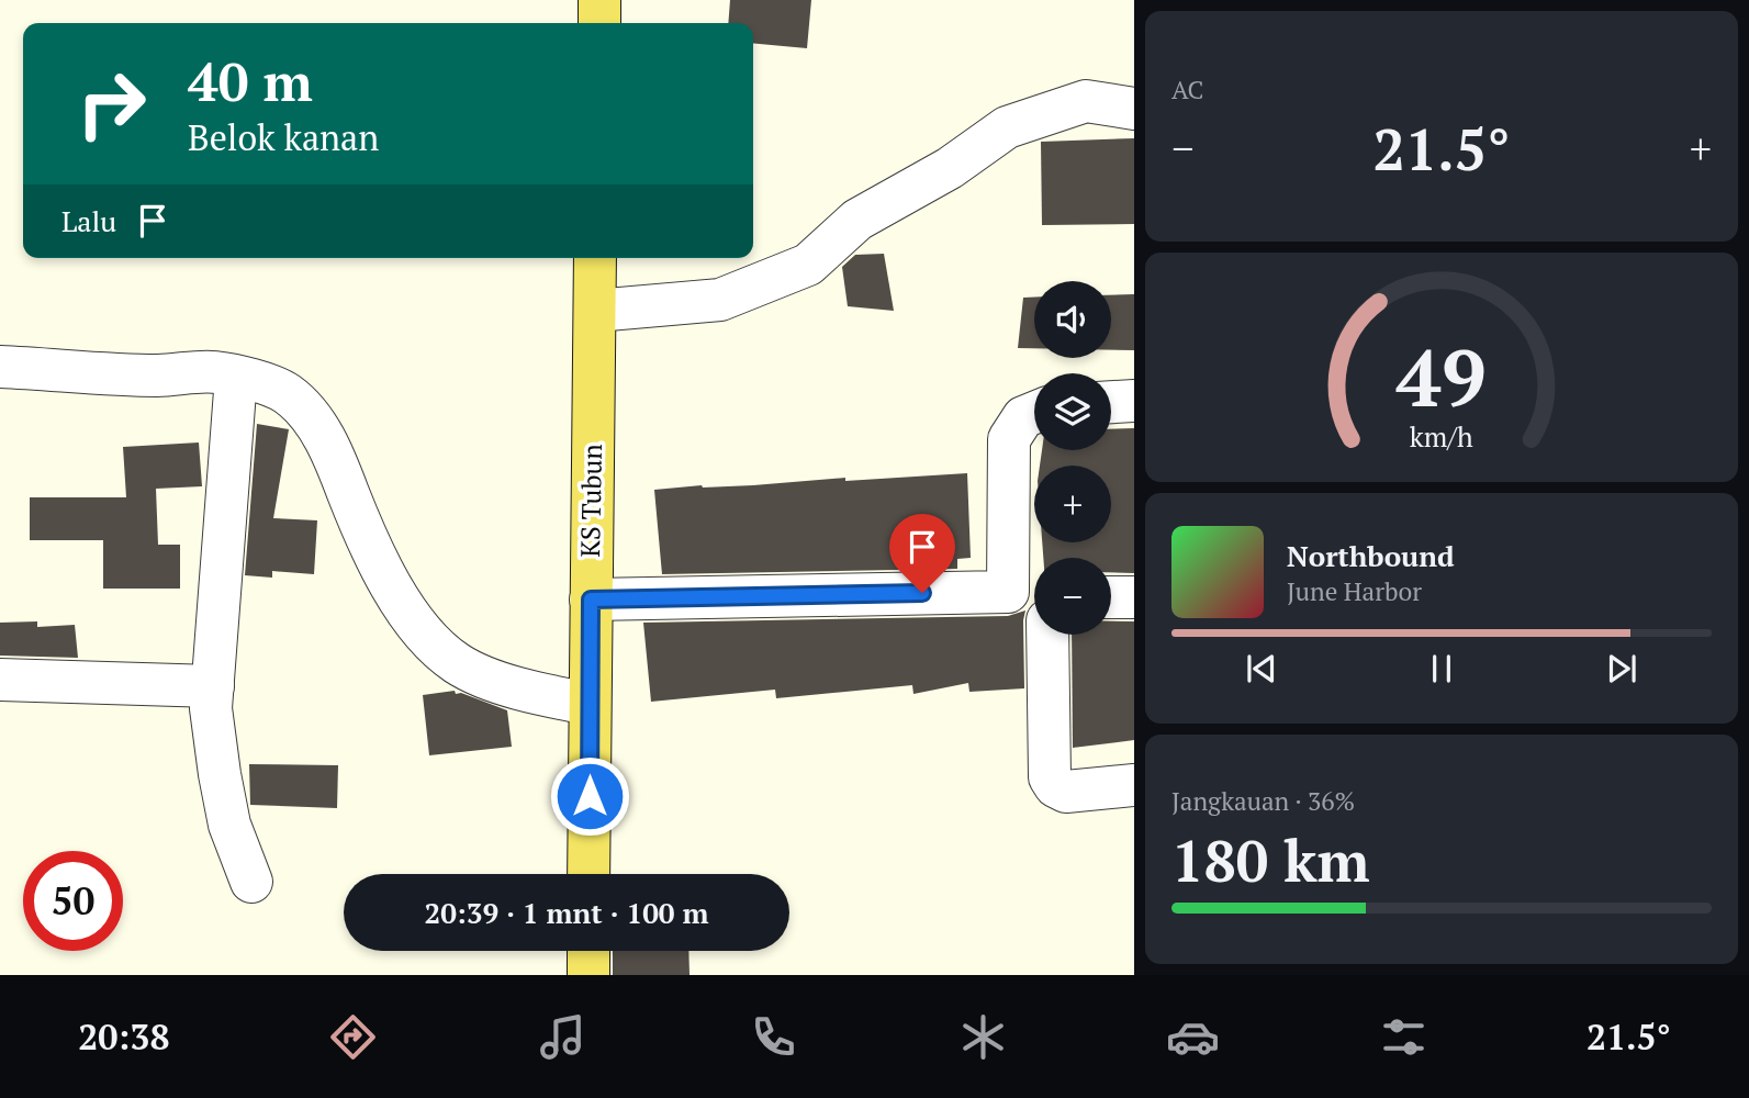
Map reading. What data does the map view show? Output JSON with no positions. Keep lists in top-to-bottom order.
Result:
{
  "streets": {
    "main road": ["KS Tubun"]
  },
  "page": {
    "tile": [
      "AC",
      ["Jangkauan · 36%", "180 km"]
    ],
    "turn": ["40 m", "Belok kanan"],
    "heat": ["−", "21.5°", "+"],
    "then": "Lalu",
    "map_buttons": ["+", "−"],
    "song": ["Northbound", "June Harbor"],
    "limit": "50",
    "trip": "20:39 · 1 mnt · 100 m",
    "tabs": ["20:38", "21.5°"],
    "gauge": ["49", "km/h"]
  }
}
